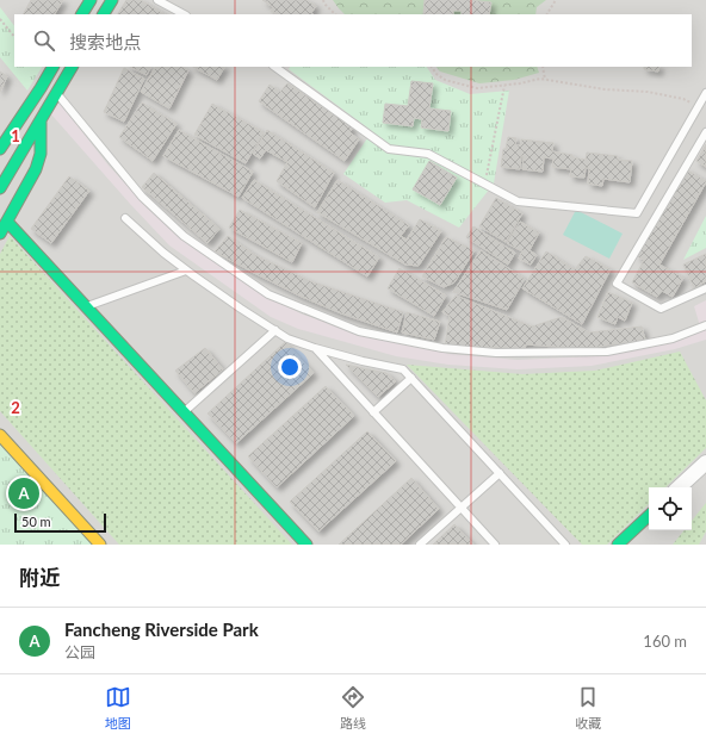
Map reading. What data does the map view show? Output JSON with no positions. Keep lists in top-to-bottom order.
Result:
{
  "scale_bar": "50 m",
  "page": {
    "search": "搜索地点",
    "pins": "A",
    "scale": "50 m",
    "heading": "附近",
    "list": [
      {
        "mark": "A",
        "name": "Fancheng Riverside Park",
        "note": "公园",
        "value": "160 m"
      }
    ],
    "nav": ["地图", "路线", "收藏"]
  },
  "grid": {
    "rows": ["1", "2"]
  }
}
